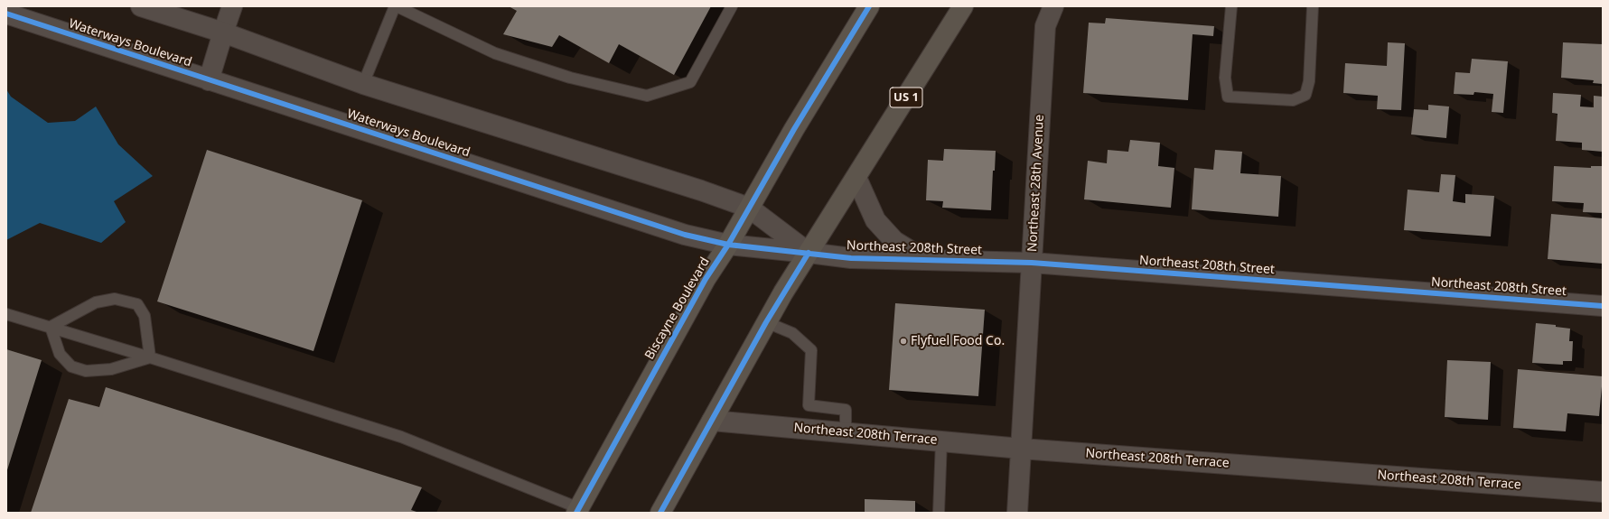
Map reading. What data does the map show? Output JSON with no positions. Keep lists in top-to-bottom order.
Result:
{
  "streets": {
    "main road": ["US 1", "Biscayne Boulevard"],
    "street": [
      "Waterways Boulevard",
      "Northeast 28th Avenue",
      "Northeast 208th Street",
      "Northeast 208th Terrace"
    ]
  },
  "crossings": [
    ["Waterways Boulevard", "US 1"],
    ["Waterways Boulevard", "Northeast 208th Street"],
    ["Waterways Boulevard", "Biscayne Boulevard"],
    ["US 1", "Northeast 208th Street"],
    ["US 1", "Northeast 208th Terrace"],
    ["Northeast 28th Avenue", "Northeast 208th Street"],
    ["Northeast 28th Avenue", "Northeast 208th Terrace"]
  ],
  "places": ["Flyfuel Food Co."]
}
